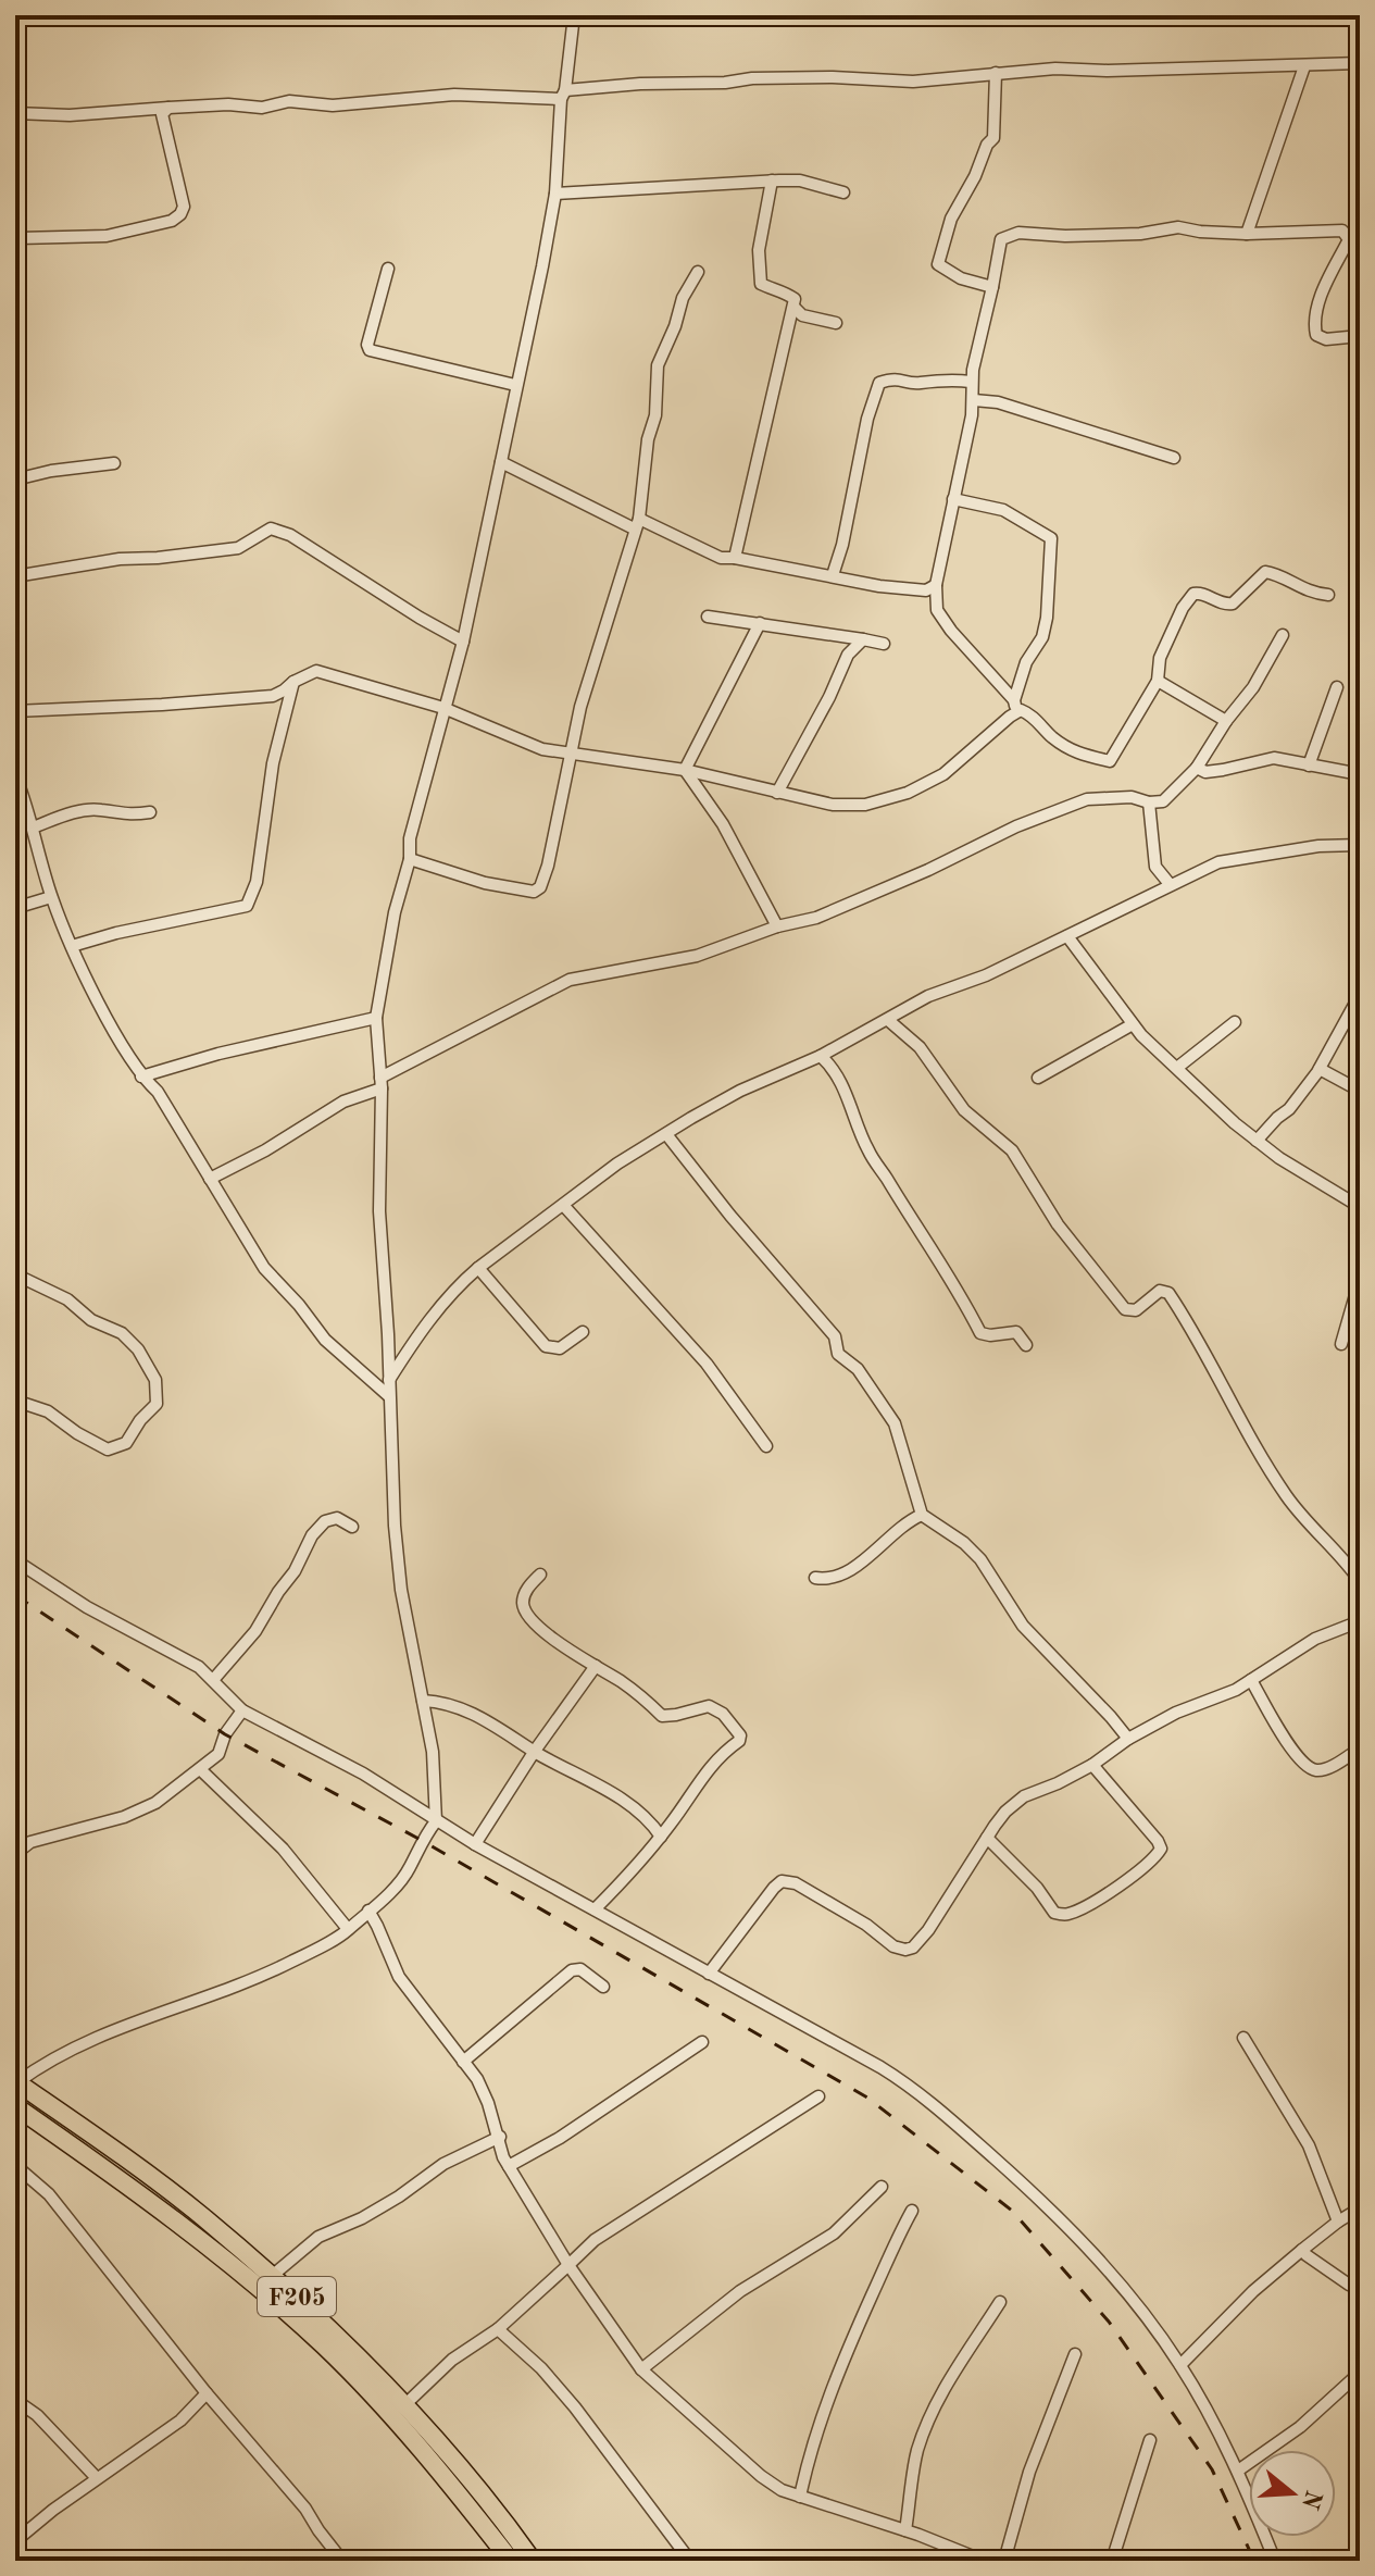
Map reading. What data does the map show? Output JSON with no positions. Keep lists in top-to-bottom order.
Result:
{
  "streets": {
    "main road": ["F205"]
  },
  "north": "right"
}
